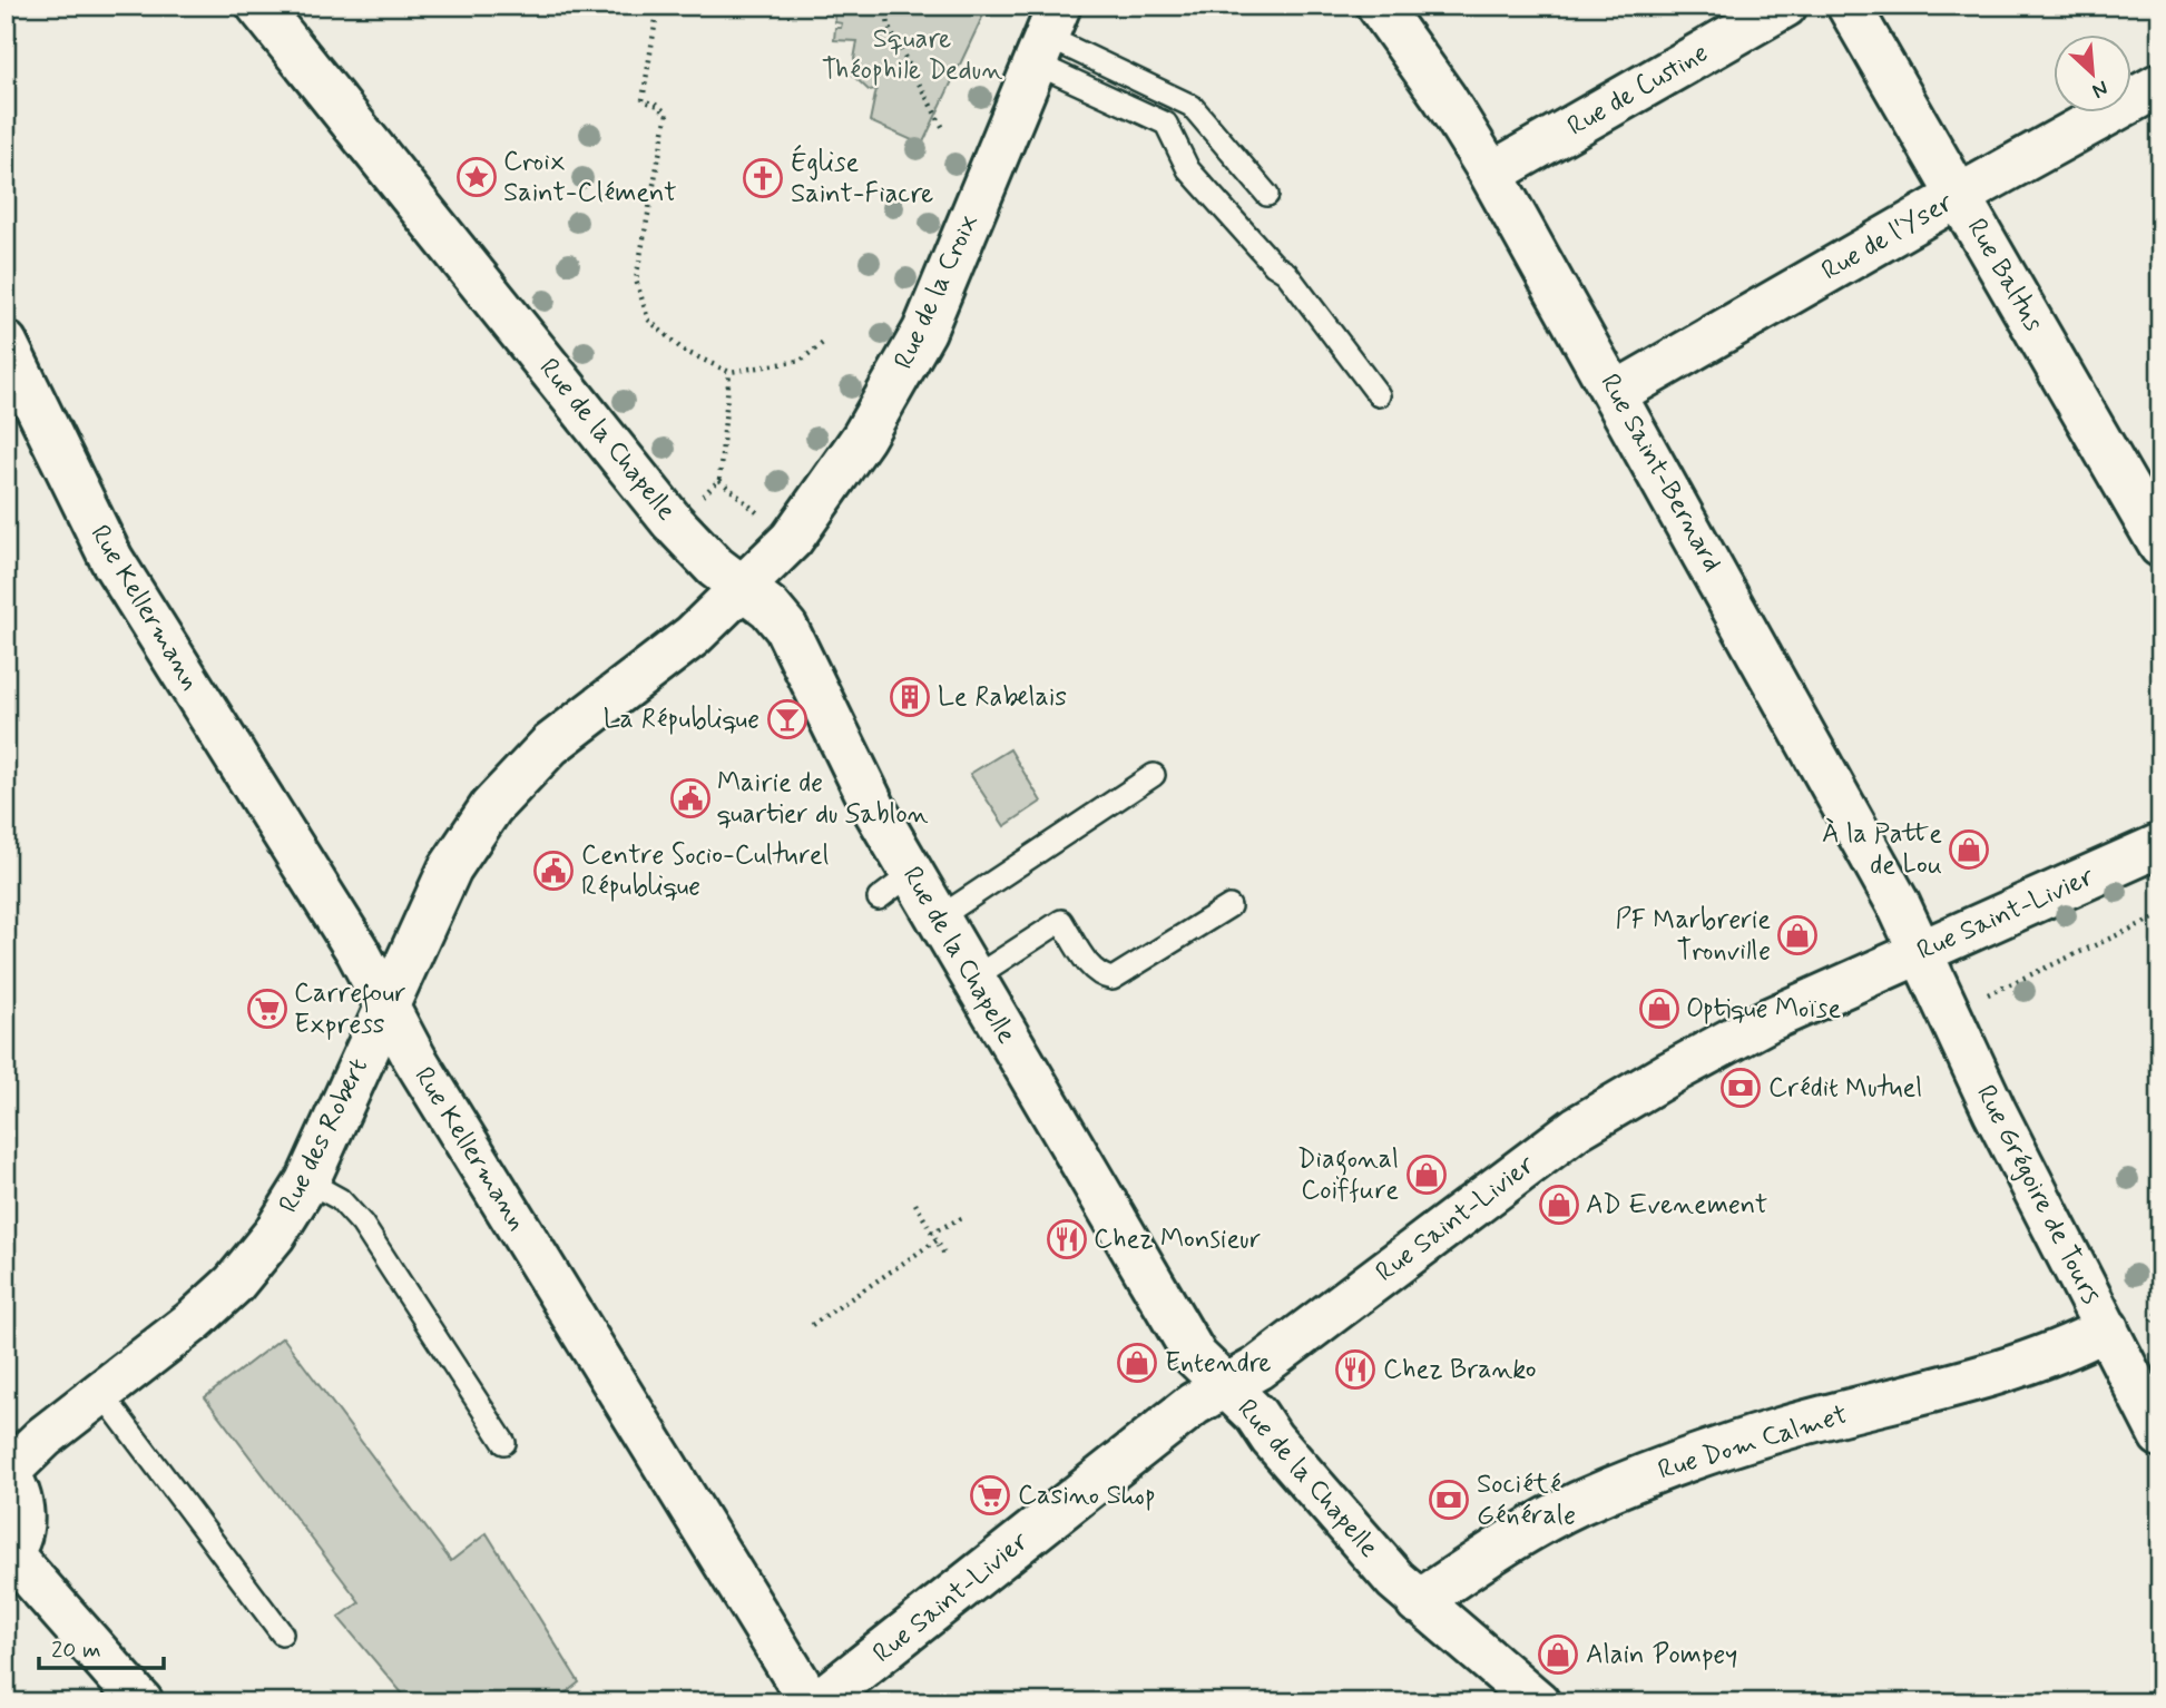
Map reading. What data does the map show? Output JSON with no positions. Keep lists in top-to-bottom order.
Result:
{
  "streets": {
    "street": [
      "Rue de Custine",
      "Rue de l'Yser",
      "Rue Baltus",
      "Rue de la Croix",
      "Rue de la Chapelle",
      "Rue Saint-Bernard",
      "Rue Kellermann",
      "Rue Saint-Livier",
      "Rue des Robert",
      "Rue Grégoire de Tours",
      "Rue Dom Calmet"
    ]
  },
  "crossings": [
    ["Rue de Custine", "Rue Saint-Bernard"],
    ["Rue de l'Yser", "Rue Baltus"],
    ["Rue de l'Yser", "Rue Saint-Bernard"],
    ["Rue de la Croix", "Rue de la Chapelle"],
    ["Rue de la Croix", "Rue des Robert"],
    ["Rue de la Chapelle", "Rue Saint-Livier"],
    ["Rue de la Chapelle", "Rue des Robert"],
    ["Rue de la Chapelle", "Rue Dom Calmet"],
    ["Rue Saint-Bernard", "Rue Saint-Livier"],
    ["Rue Saint-Bernard", "Rue Grégoire de Tours"],
    ["Rue Kellermann", "Rue des Robert"],
    ["Rue Saint-Livier", "Rue Grégoire de Tours"],
    ["Rue Grégoire de Tours", "Rue Dom Calmet"]
  ],
  "parks": ["Square Théophile Dedun"],
  "places": {
    "place": ["Croix Saint-Clément"],
    "church": ["Église Saint-Fiacre"],
    "building": ["Le Rabelais"],
    "bar": ["La République"],
    "public building": ["Mairie de quartier du Sablon", "Centre Socio-Culturel République"],
    "shop": [
      "À la Patte de Lou",
      "PF Marbrerie Tronville",
      "Optique Moïse",
      "Diagonal Coiffure",
      "AD Evenement",
      "Entendre",
      "Alain Pompey"
    ],
    "supermarket": ["Carrefour Express", "Casino Shop"],
    "bank": ["Crédit Mutuel", "Société Générale"],
    "restaurant": ["Chez Monsieur", "Chez Branko"]
  },
  "scale_bar": "20 m",
  "north": "bottom right"
}
